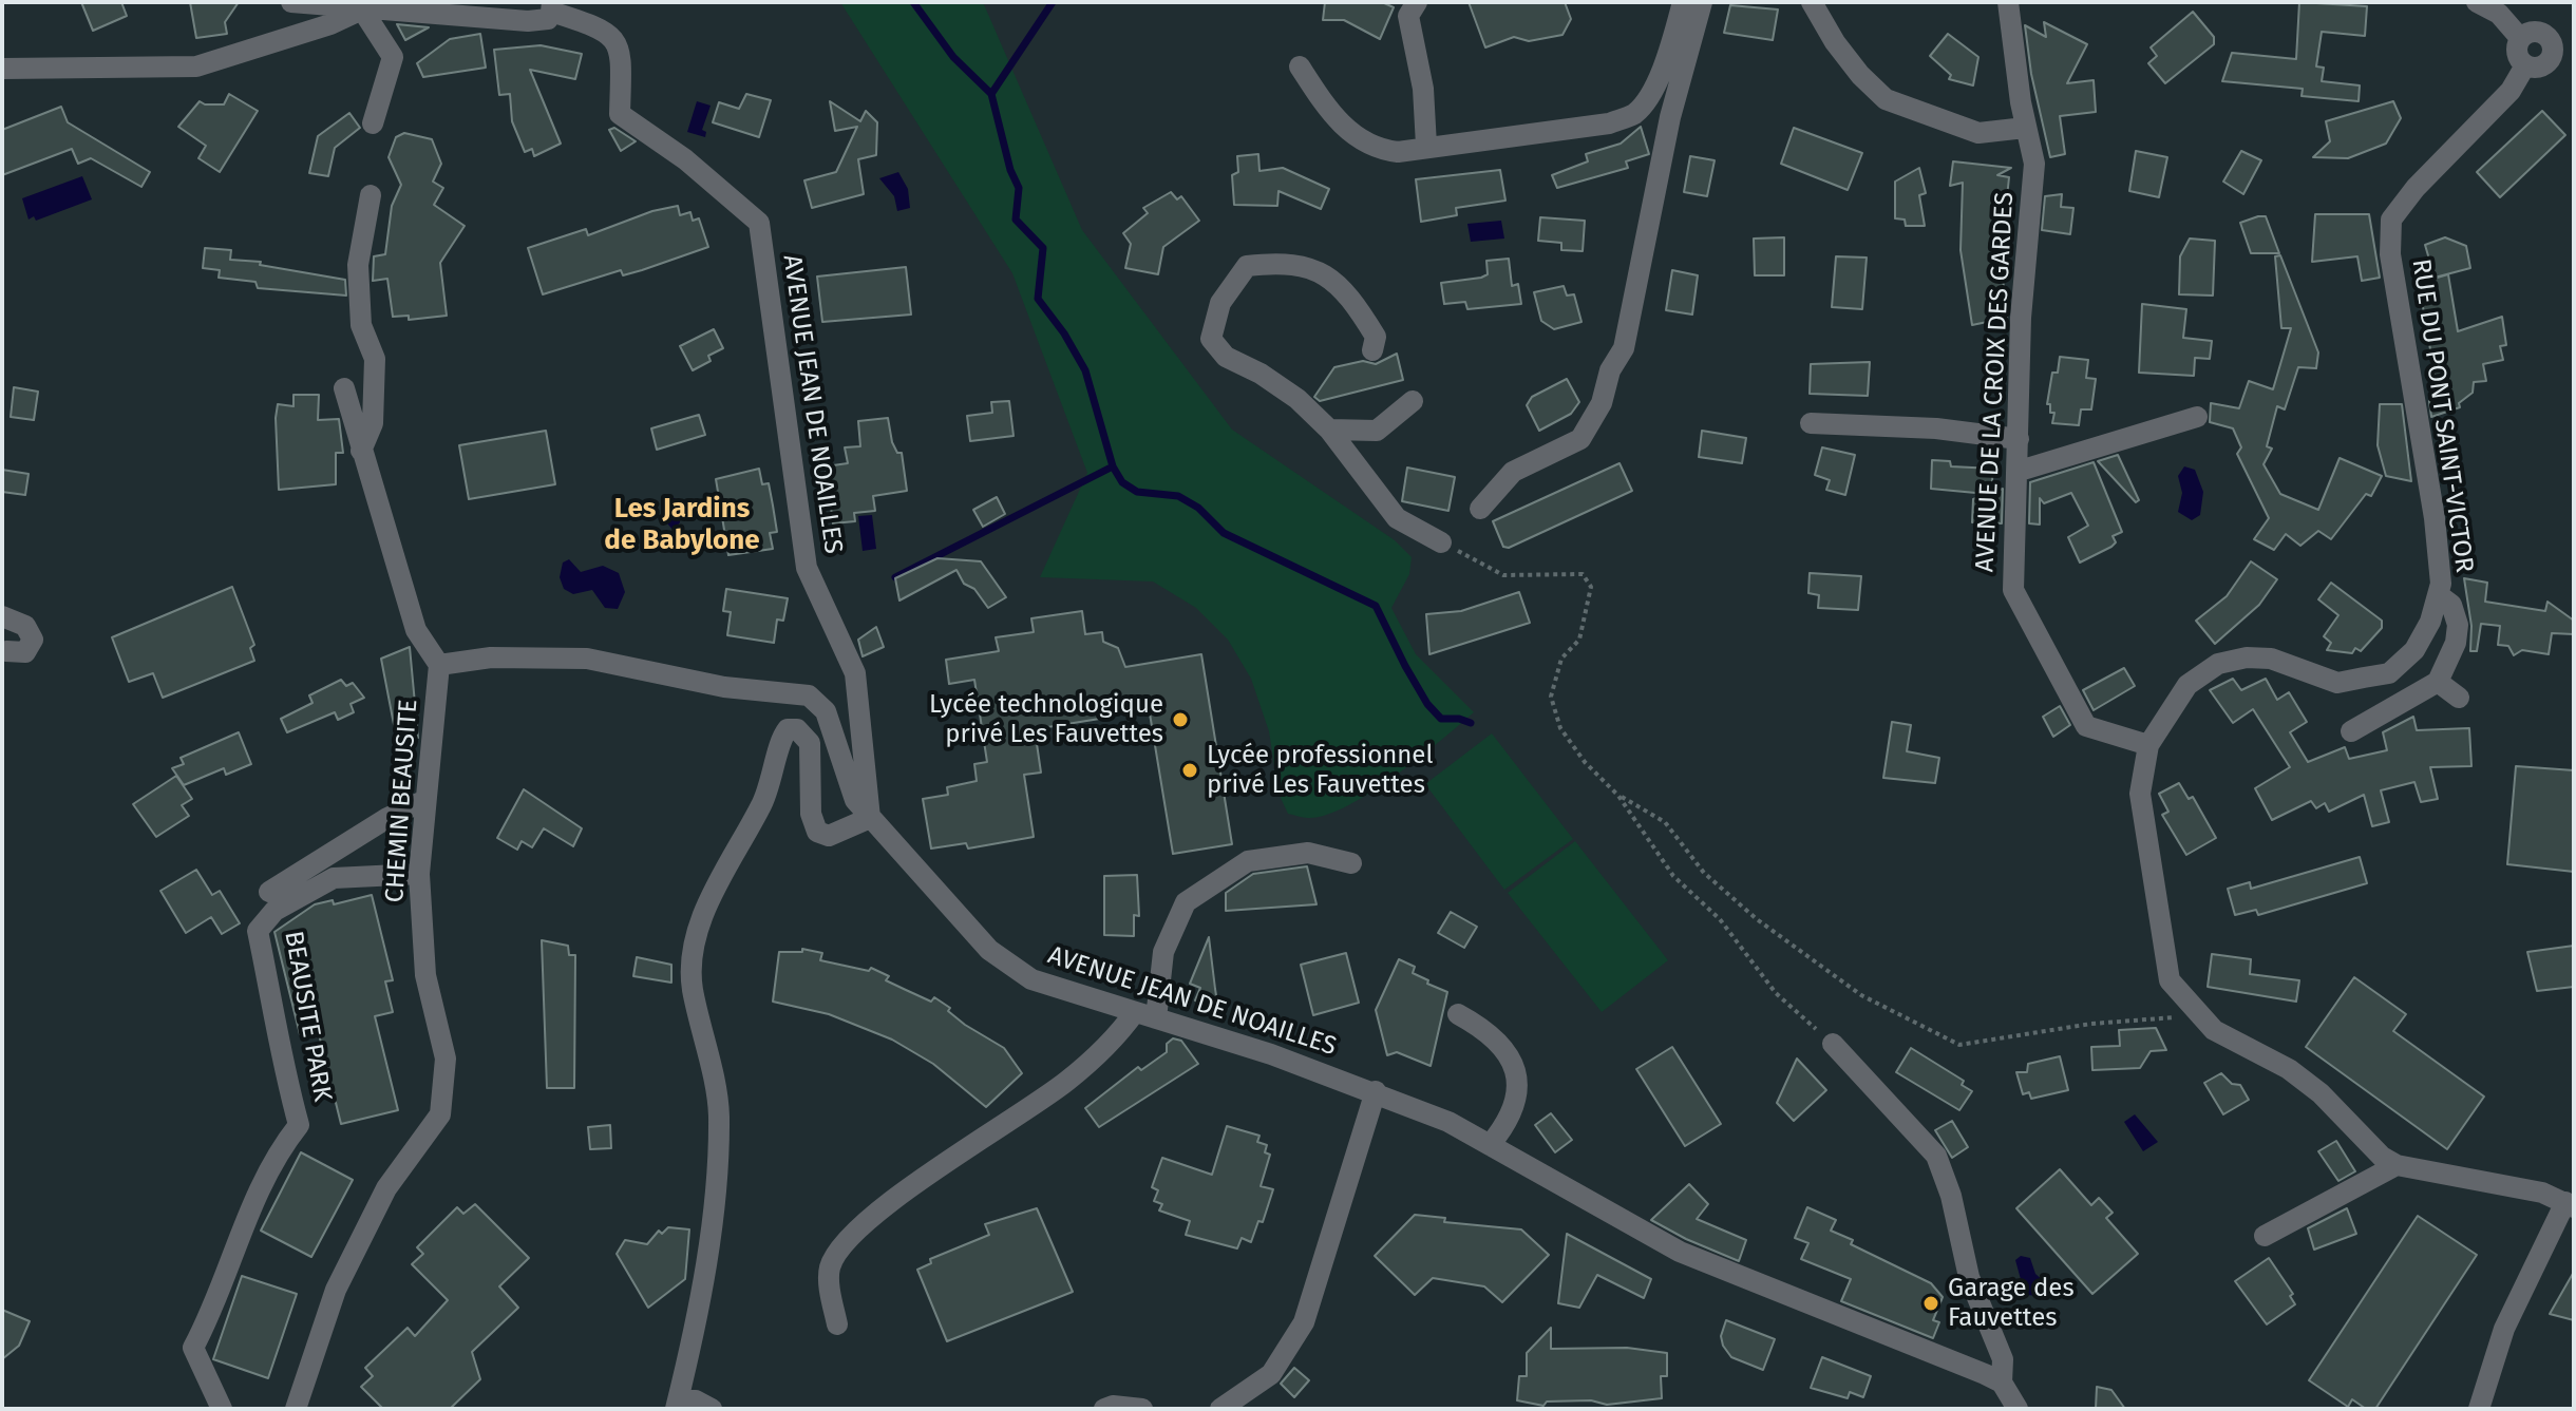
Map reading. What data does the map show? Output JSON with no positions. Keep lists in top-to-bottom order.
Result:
{
  "streets": {
    "street": [
      "AVENUE DE LA CROIX DES GARDES",
      "AVENUE JEAN DE NOAILLES",
      "RUE DU PONT SAINT-VICTOR",
      "CHEMIN BEAUSITE",
      "BEAUSITE PARK"
    ]
  },
  "crossings": [
    ["AVENUE DE LA CROIX DES GARDES", "RUE DU PONT SAINT-VICTOR"],
    ["CHEMIN BEAUSITE", "BEAUSITE PARK"]
  ],
  "districts": ["Les Jardins de Babylone"],
  "places": ["Lycée technologique privé Les Fauvettes", "Lycée professionnel privé Les Fauvettes", "Garage des Fauvettes"]
}
